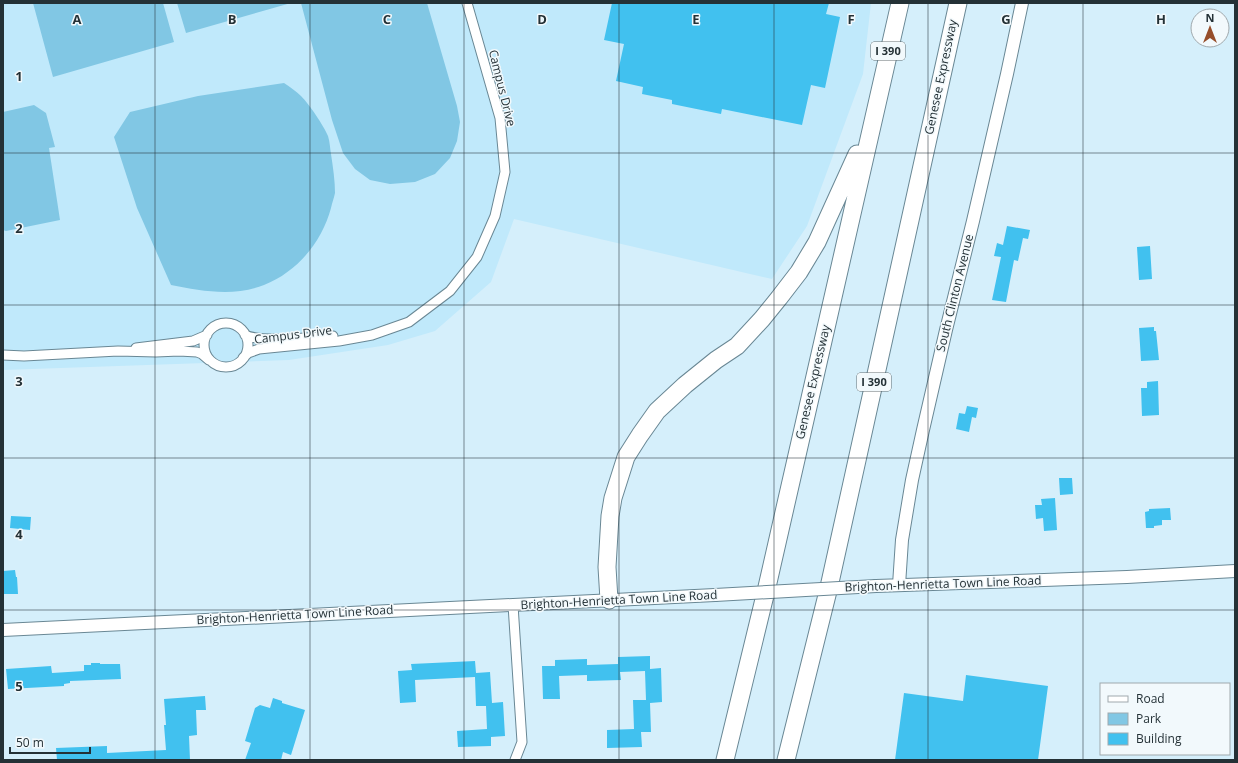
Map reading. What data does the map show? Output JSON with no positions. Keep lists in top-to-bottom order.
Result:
{
  "streets": {
    "highway": ["I 390", "Genesee Expressway"],
    "street": ["Campus Drive", "South Clinton Avenue", "Brighton-Henrietta Town Line Road"]
  },
  "crossings": [
    ["South Clinton Avenue", "Brighton-Henrietta Town Line Road"]
  ],
  "legend": ["Road", "Park", "Building"],
  "scale_bar": "50 m",
  "north": "top",
  "grid": {
    "columns": [
      "A",
      "B",
      "C",
      "D",
      "E",
      "F",
      "G",
      "H"
    ],
    "rows": [
      "1",
      "2",
      "3",
      "4",
      "5"
    ]
  }
}
